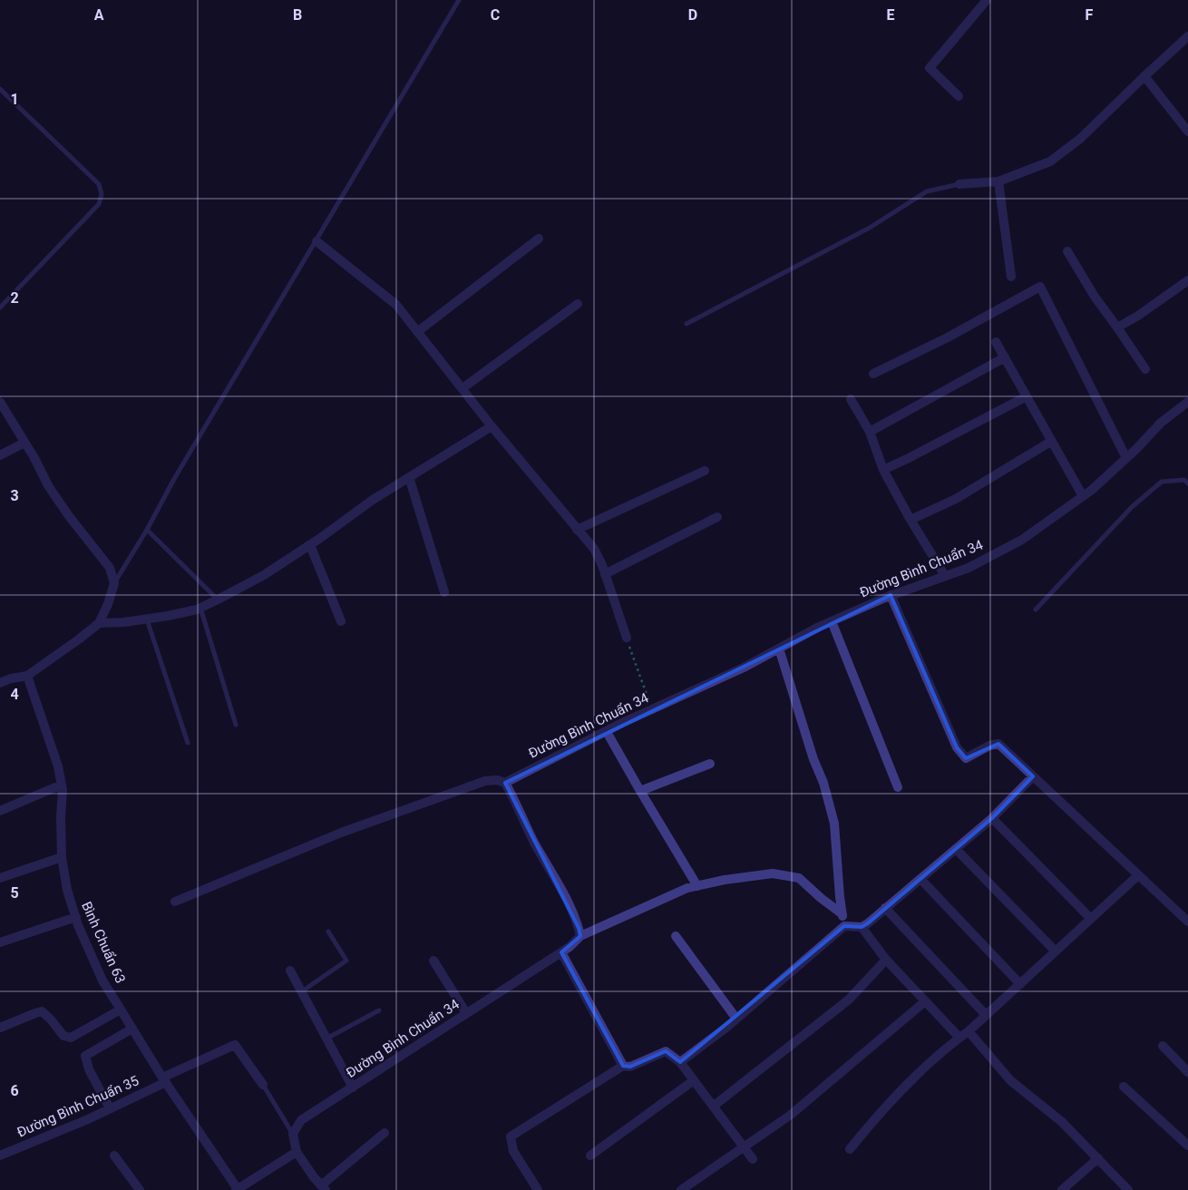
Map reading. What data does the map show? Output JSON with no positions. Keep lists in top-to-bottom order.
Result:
{
  "streets": {
    "street": ["Đường Bình Chuẩn 34", "Bình Chuẩn 63", "Đường Bình Chuẩn 35"]
  },
  "crossings": [
    ["Bình Chuẩn 63", "Đường Bình Chuẩn 35"]
  ],
  "grid": {
    "columns": [
      "A",
      "B",
      "C",
      "D",
      "E",
      "F"
    ],
    "rows": [
      "1",
      "2",
      "3",
      "4",
      "5",
      "6"
    ]
  }
}
